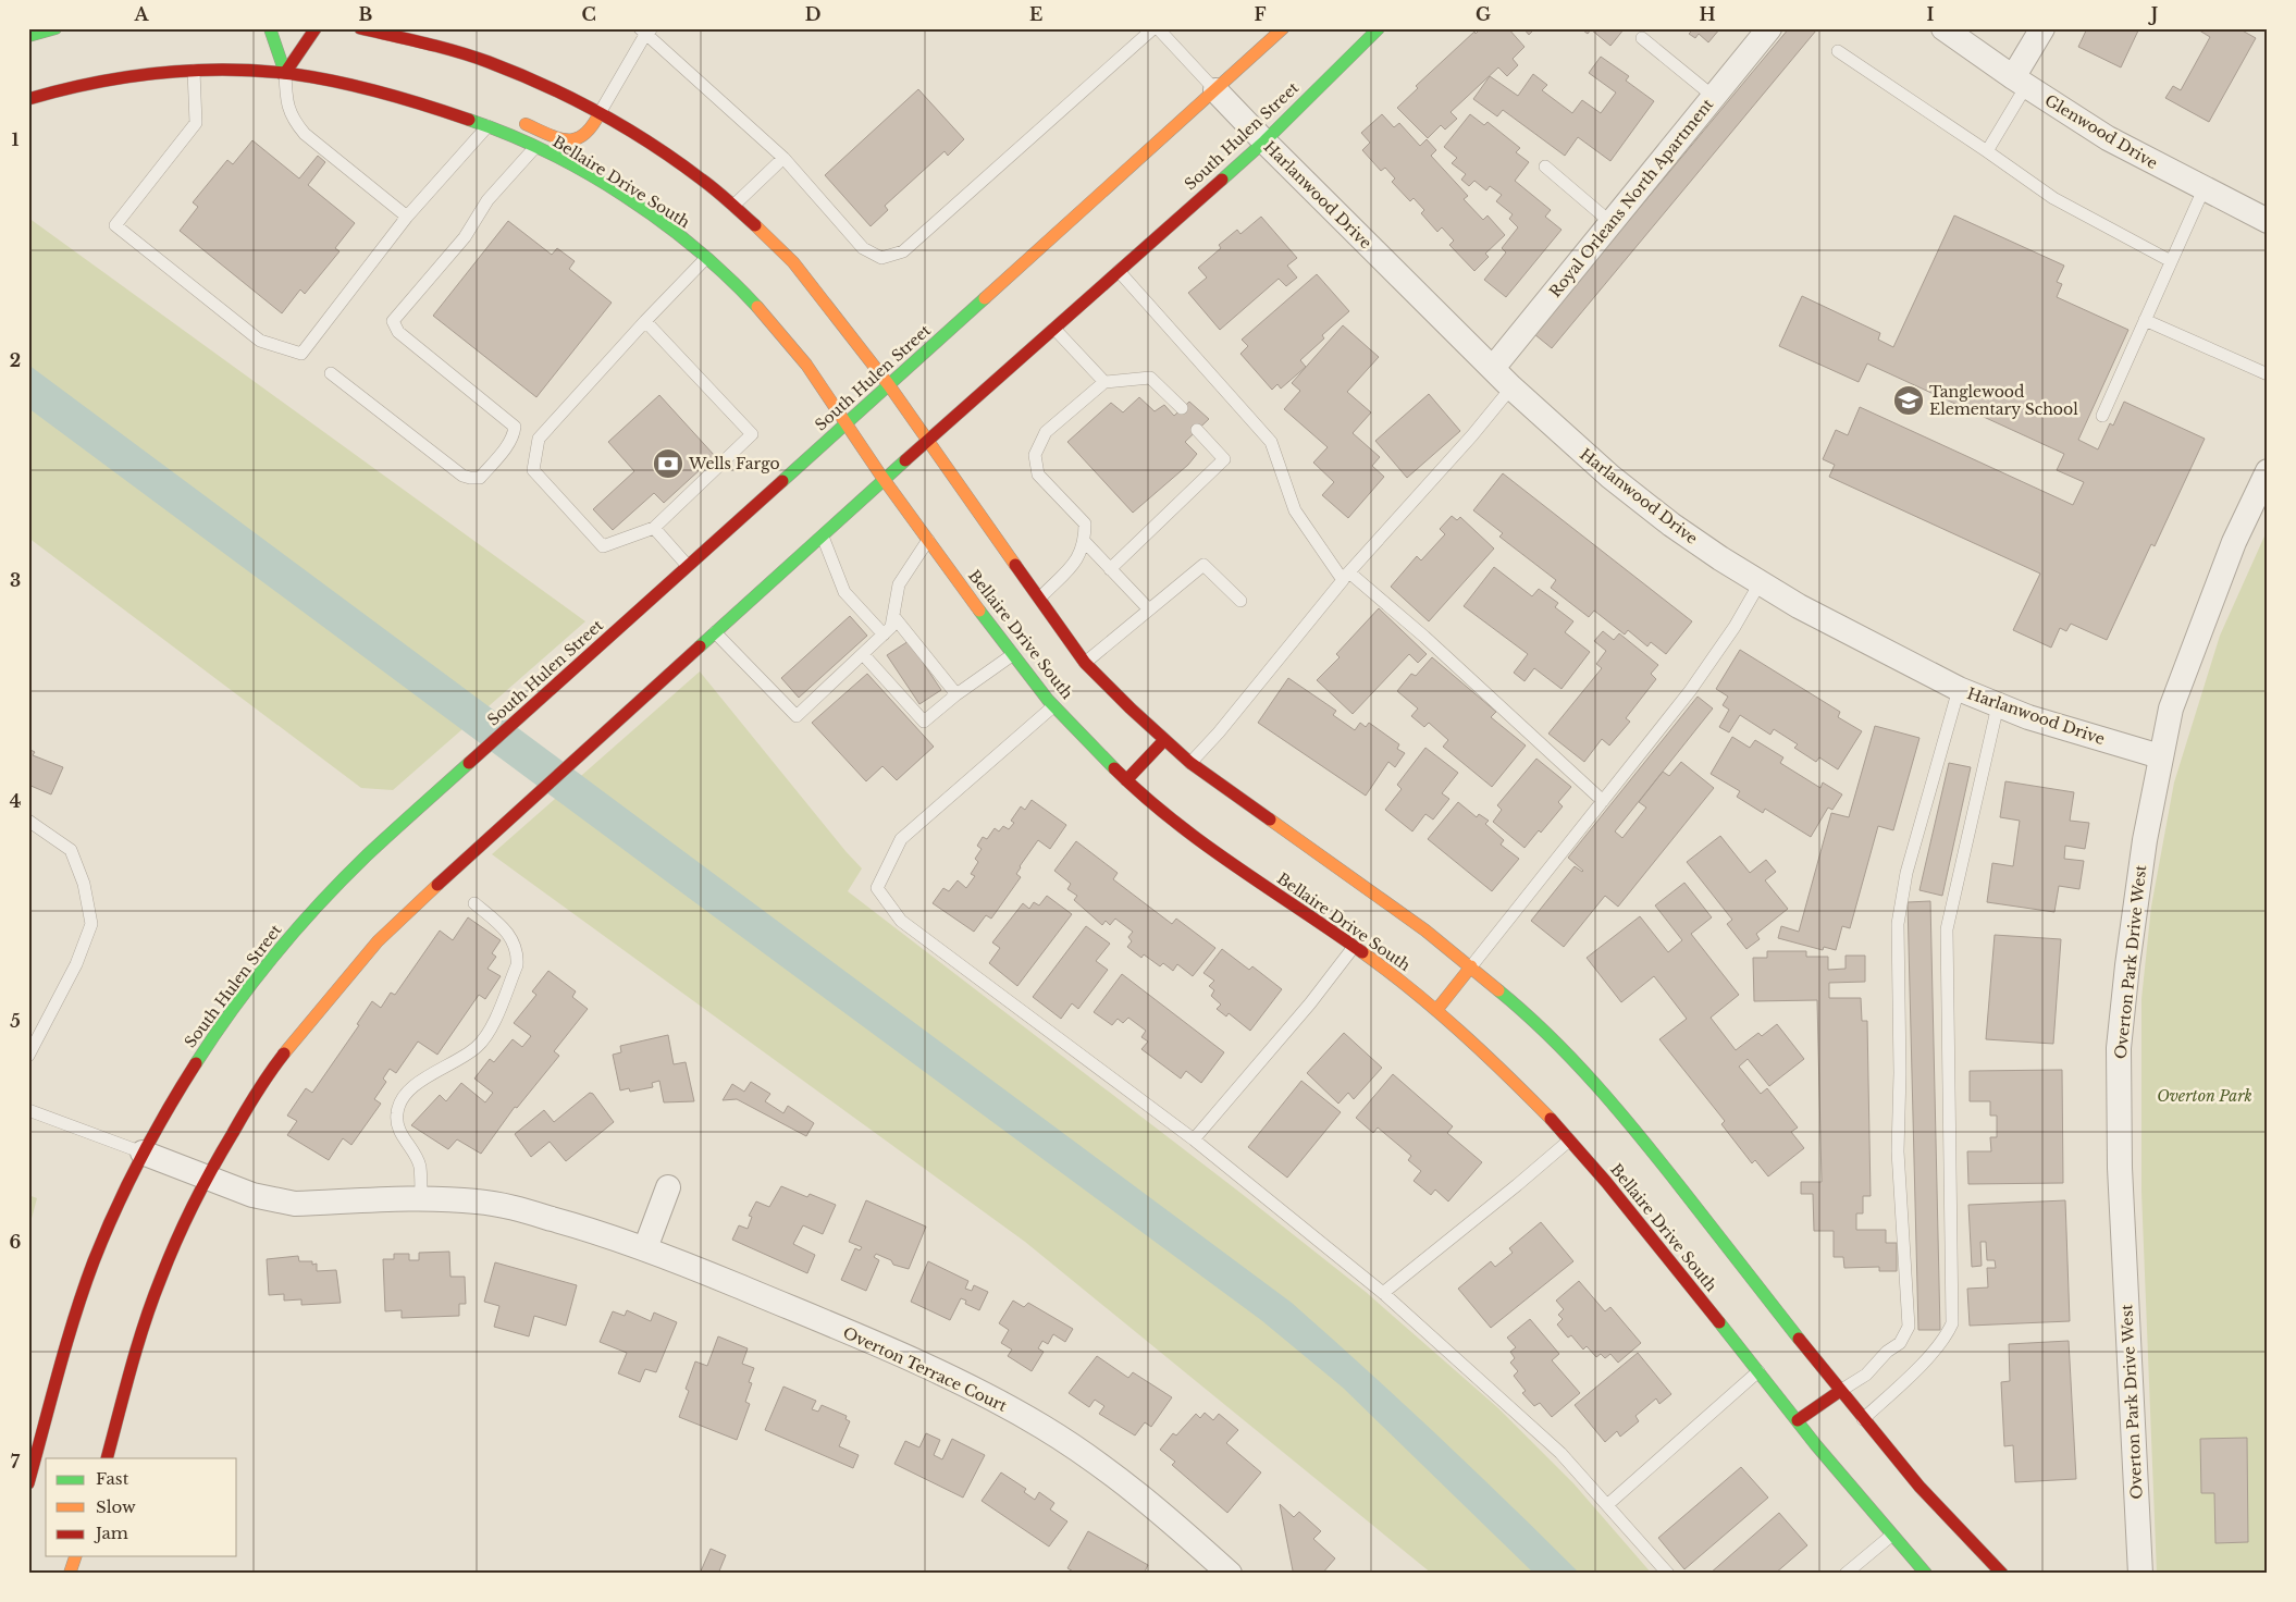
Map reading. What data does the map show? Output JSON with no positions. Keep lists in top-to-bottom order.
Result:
{
  "streets": {
    "main road": ["South Hulen Street", "Bellaire Drive South"],
    "street": [
      "Glenwood Drive",
      "Harlanwood Drive",
      "Royal Orleans North Apartment",
      "Overton Park Drive West",
      "Overton Terrace Court"
    ]
  },
  "crossings": [
    ["South Hulen Street", "Bellaire Drive South"],
    ["South Hulen Street", "Harlanwood Drive"],
    ["South Hulen Street", "Overton Terrace Court"],
    ["Harlanwood Drive", "Royal Orleans North Apartment"],
    ["Harlanwood Drive", "Overton Park Drive West"]
  ],
  "parks": ["Overton Park"],
  "places": {
    "school or university": ["Tanglewood Elementary School"],
    "bank": ["Wells Fargo"]
  },
  "legend": ["Fast", "Slow", "Jam"],
  "grid": {
    "columns": [
      "A",
      "B",
      "C",
      "D",
      "E",
      "F",
      "G",
      "H",
      "I",
      "J"
    ],
    "rows": [
      "1",
      "2",
      "3",
      "4",
      "5",
      "6",
      "7"
    ]
  }
}
